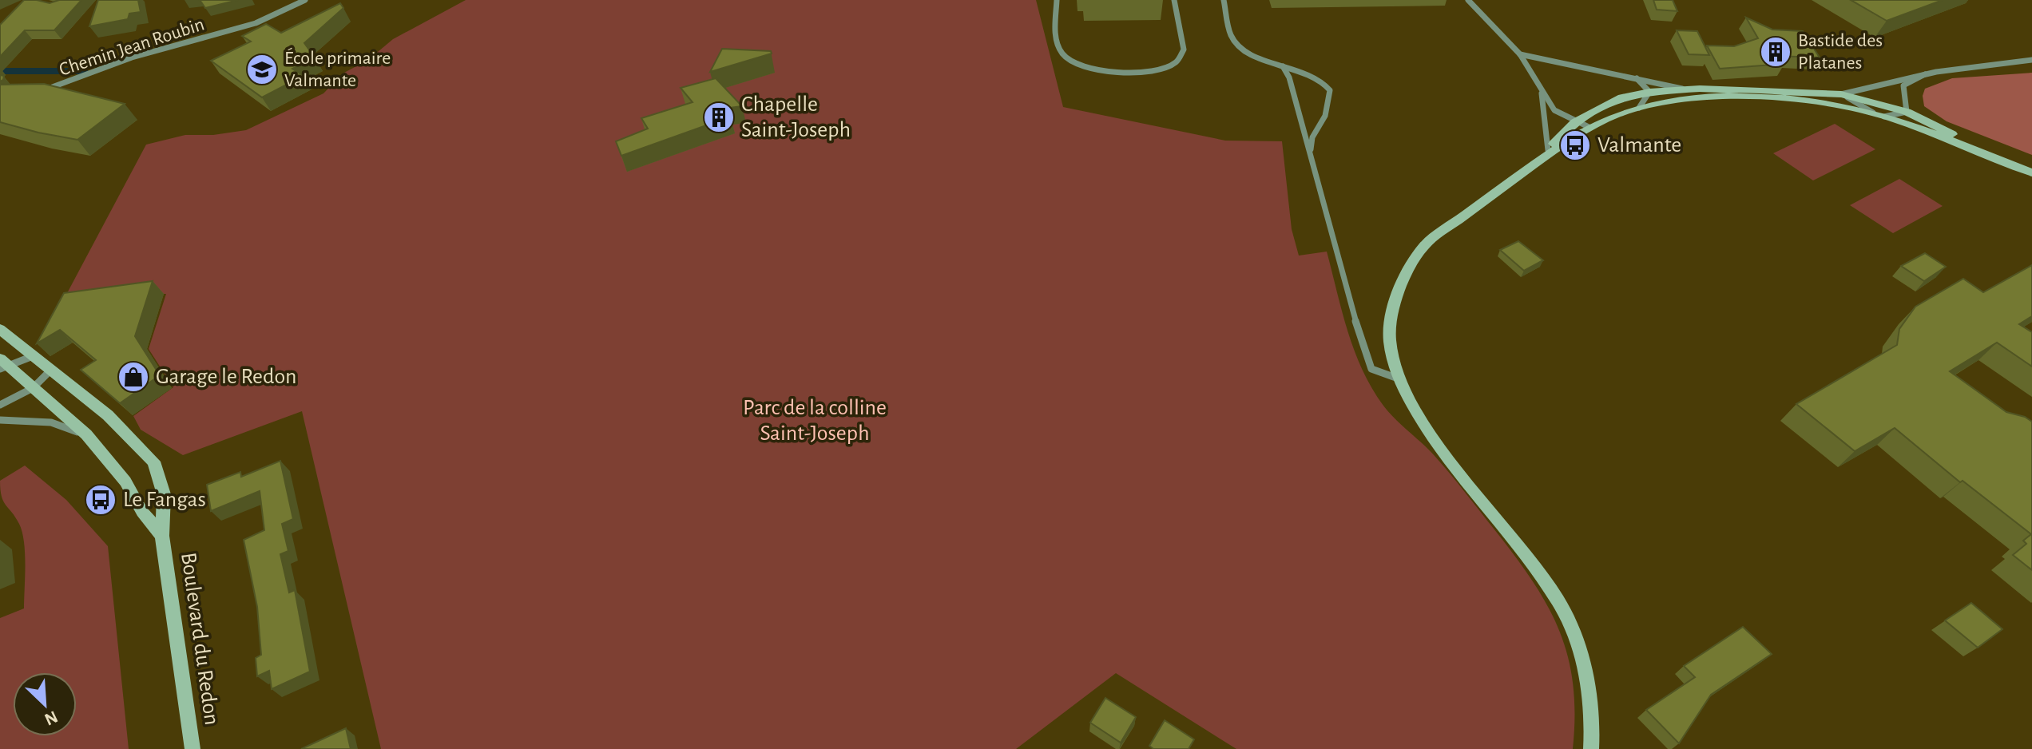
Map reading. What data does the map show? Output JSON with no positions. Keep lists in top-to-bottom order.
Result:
{
  "streets": {
    "street": ["Chemin Jean Roubin", "Boulevard du Redon"]
  },
  "parks": ["Parc de la colline Saint-Joseph"],
  "places": {
    "building": ["Bastide des Platanes", "Chapelle Saint-Joseph"],
    "school or university": ["École primaire Valmante"],
    "bus stop": ["Valmante", "Le Fangas"],
    "shop": ["Garage le Redon"]
  },
  "north": "bottom right"
}
